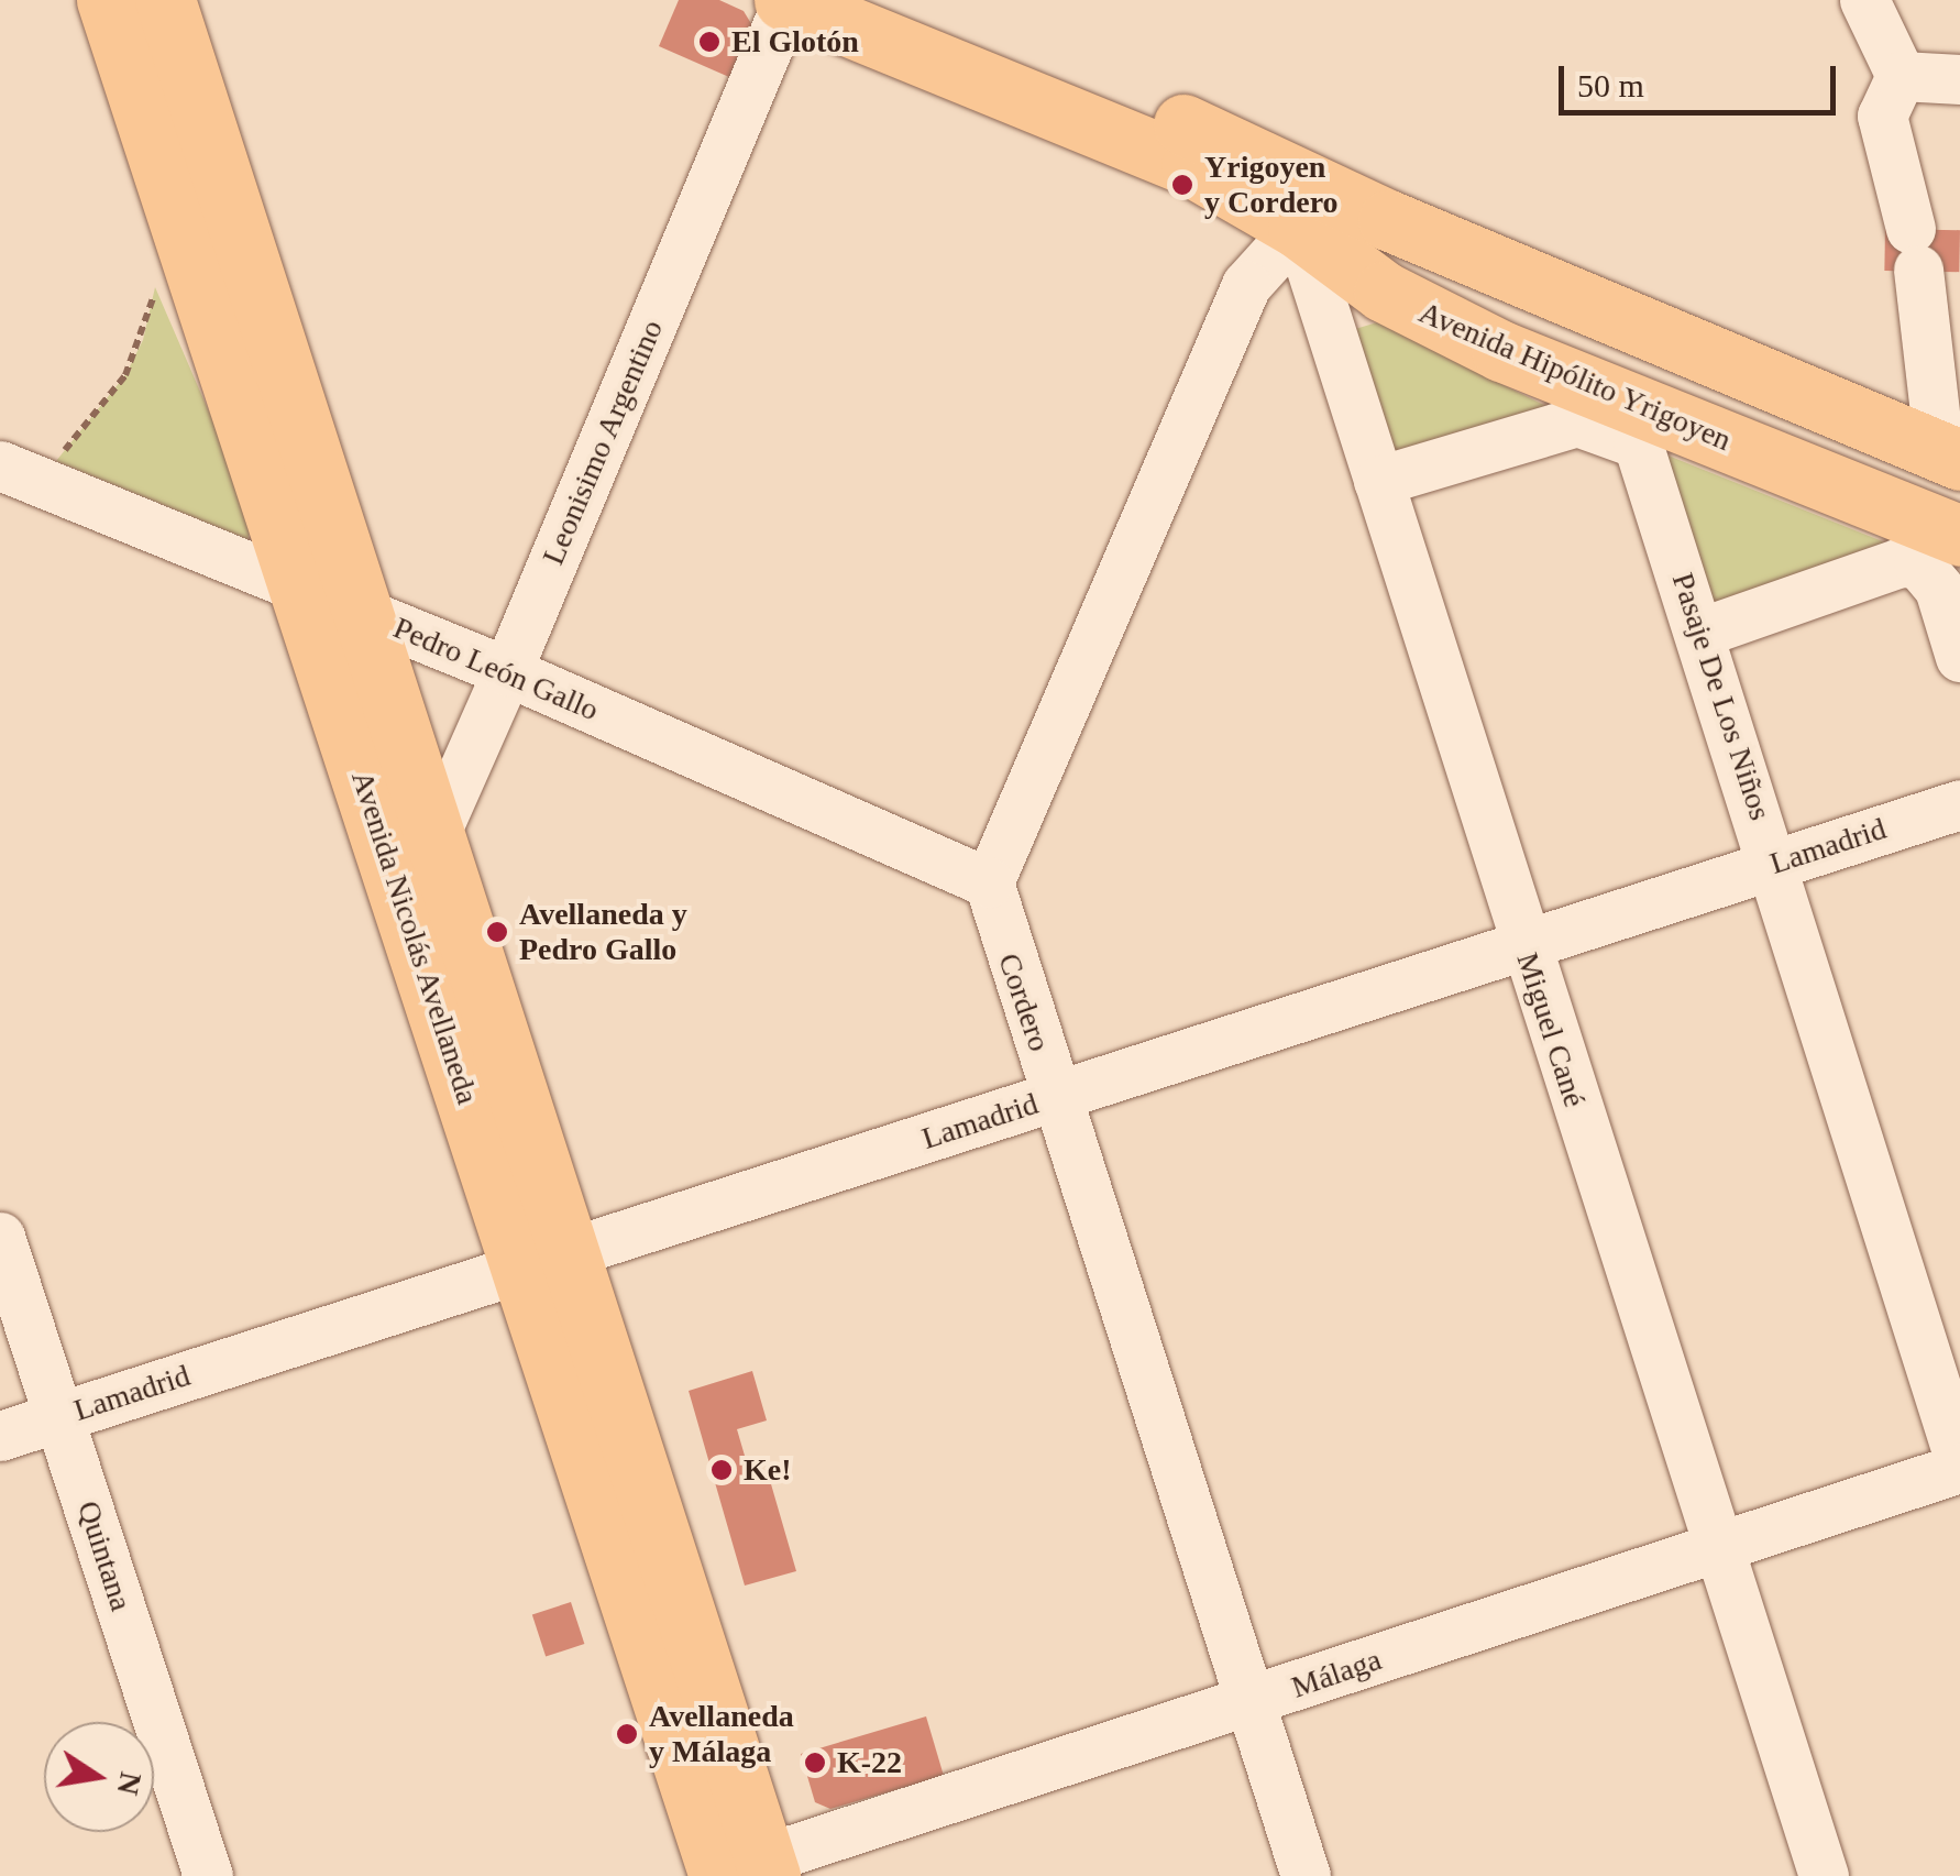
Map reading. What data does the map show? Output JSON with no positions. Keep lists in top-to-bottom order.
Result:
{
  "streets": {
    "main road": ["Avenida Hipólito Yrigoyen", "Avenida Nicolás Avellaneda"],
    "street": [
      "Leonisimo Argentino",
      "Pedro León Gallo",
      "Pasaje De Los Niños",
      "Lamadrid",
      "Cordero",
      "Miguel Cané",
      "Quintana",
      "Málaga"
    ]
  },
  "crossings": [
    ["Avenida Hipólito Yrigoyen", "Leonisimo Argentino"],
    ["Avenida Hipólito Yrigoyen", "Miguel Cané"],
    ["Leonisimo Argentino", "Pedro León Gallo"],
    ["Leonisimo Argentino", "Avenida Nicolás Avellaneda"],
    ["Pedro León Gallo", "Avenida Nicolás Avellaneda"],
    ["Pedro León Gallo", "Cordero"],
    ["Pasaje De Los Niños", "Lamadrid"],
    ["Pasaje De Los Niños", "Miguel Cané"],
    ["Pasaje De Los Niños", "Málaga"],
    ["Lamadrid", "Avenida Nicolás Avellaneda"],
    ["Lamadrid", "Cordero"],
    ["Lamadrid", "Miguel Cané"],
    ["Lamadrid", "Quintana"],
    ["Avenida Nicolás Avellaneda", "Málaga"],
    ["Cordero", "Málaga"],
    ["Miguel Cané", "Málaga"]
  ],
  "places": [
    "El Glotón",
    "Yrigoyen y Cordero",
    "Avellaneda y Pedro Gallo",
    "Ke!",
    "Avellaneda y Málaga",
    "K-22"
  ],
  "scale_bar": "50 m",
  "north": "right"
}
